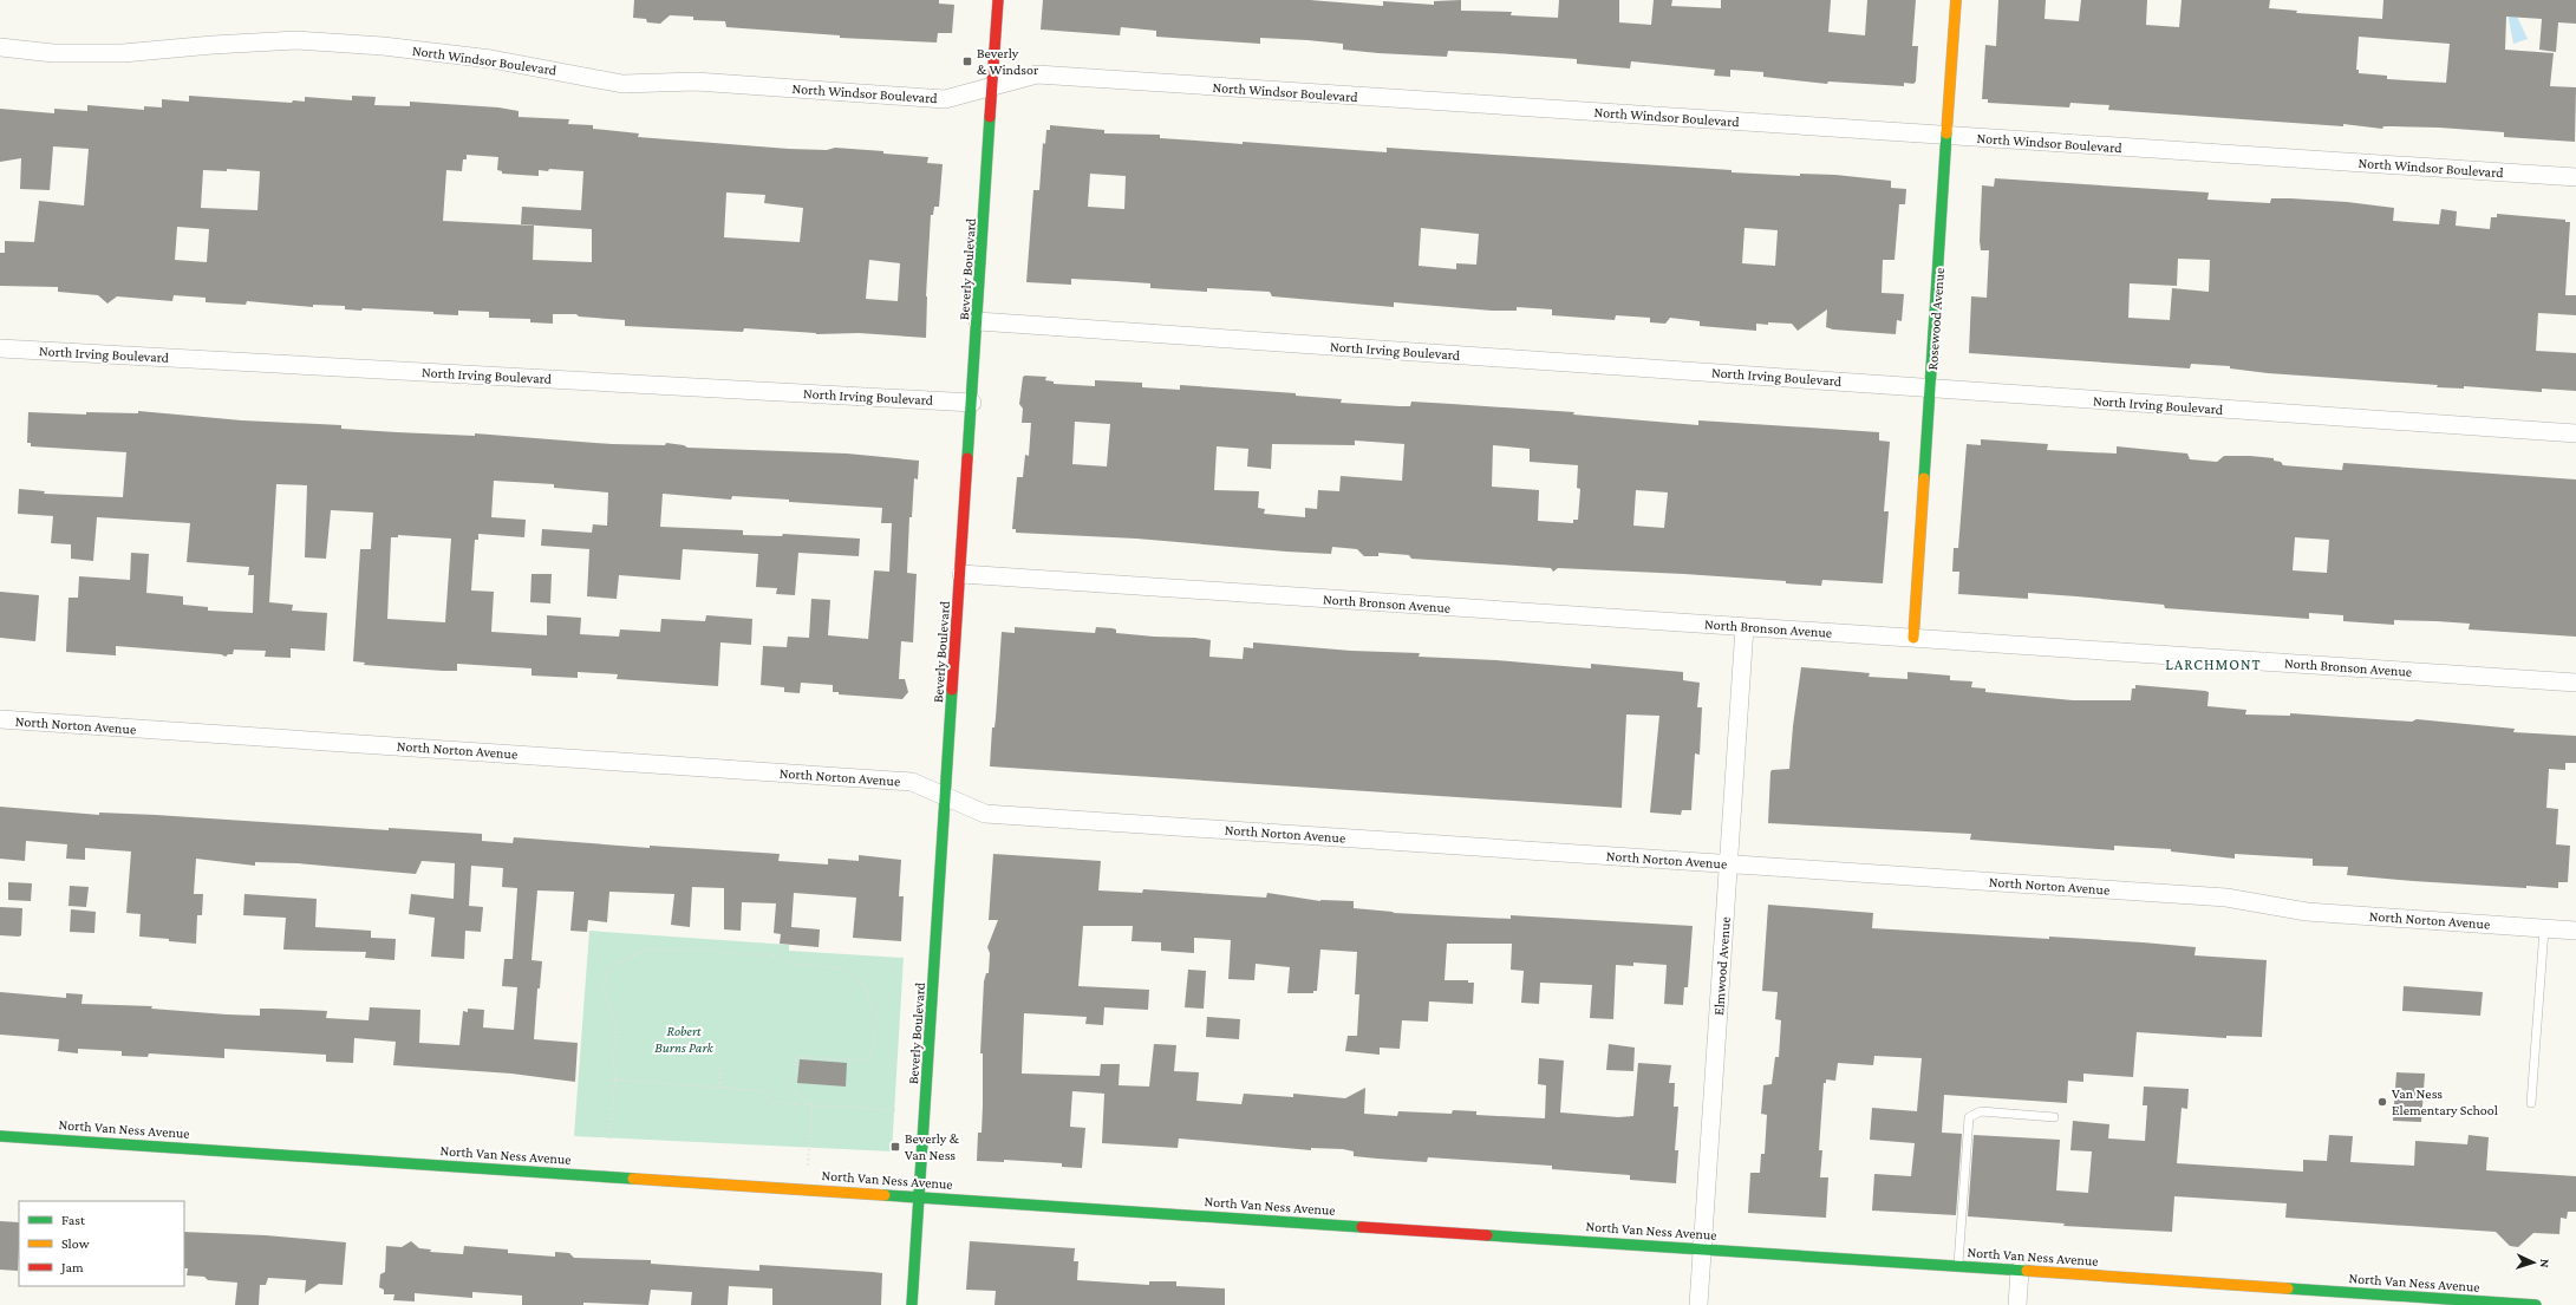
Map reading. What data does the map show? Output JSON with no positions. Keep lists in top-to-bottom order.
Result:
{
  "streets": {
    "street": [
      "North Windsor Boulevard",
      "Beverly Boulevard",
      "Rosewood Avenue",
      "North Irving Boulevard",
      "North Bronson Avenue",
      "North Norton Avenue",
      "Elmwood Avenue",
      "North Van Ness Avenue"
    ]
  },
  "crossings": [
    ["North Windsor Boulevard", "Beverly Boulevard"],
    ["North Windsor Boulevard", "Rosewood Avenue"],
    ["Beverly Boulevard", "North Irving Boulevard"],
    ["Beverly Boulevard", "North Bronson Avenue"],
    ["Beverly Boulevard", "North Norton Avenue"],
    ["Beverly Boulevard", "North Van Ness Avenue"],
    ["Rosewood Avenue", "North Irving Boulevard"],
    ["Rosewood Avenue", "North Bronson Avenue"],
    ["North Bronson Avenue", "Elmwood Avenue"],
    ["North Norton Avenue", "Elmwood Avenue"],
    ["Elmwood Avenue", "North Van Ness Avenue"]
  ],
  "districts": ["LARCHMONT"],
  "parks": ["Robert Burns Park"],
  "places": {
    "transit": ["Beverly & Windsor", "Beverly & Van Ness"],
    "other": ["Van Ness Elementary School"]
  },
  "legend": ["Fast", "Slow", "Jam"],
  "north": "right"
}
